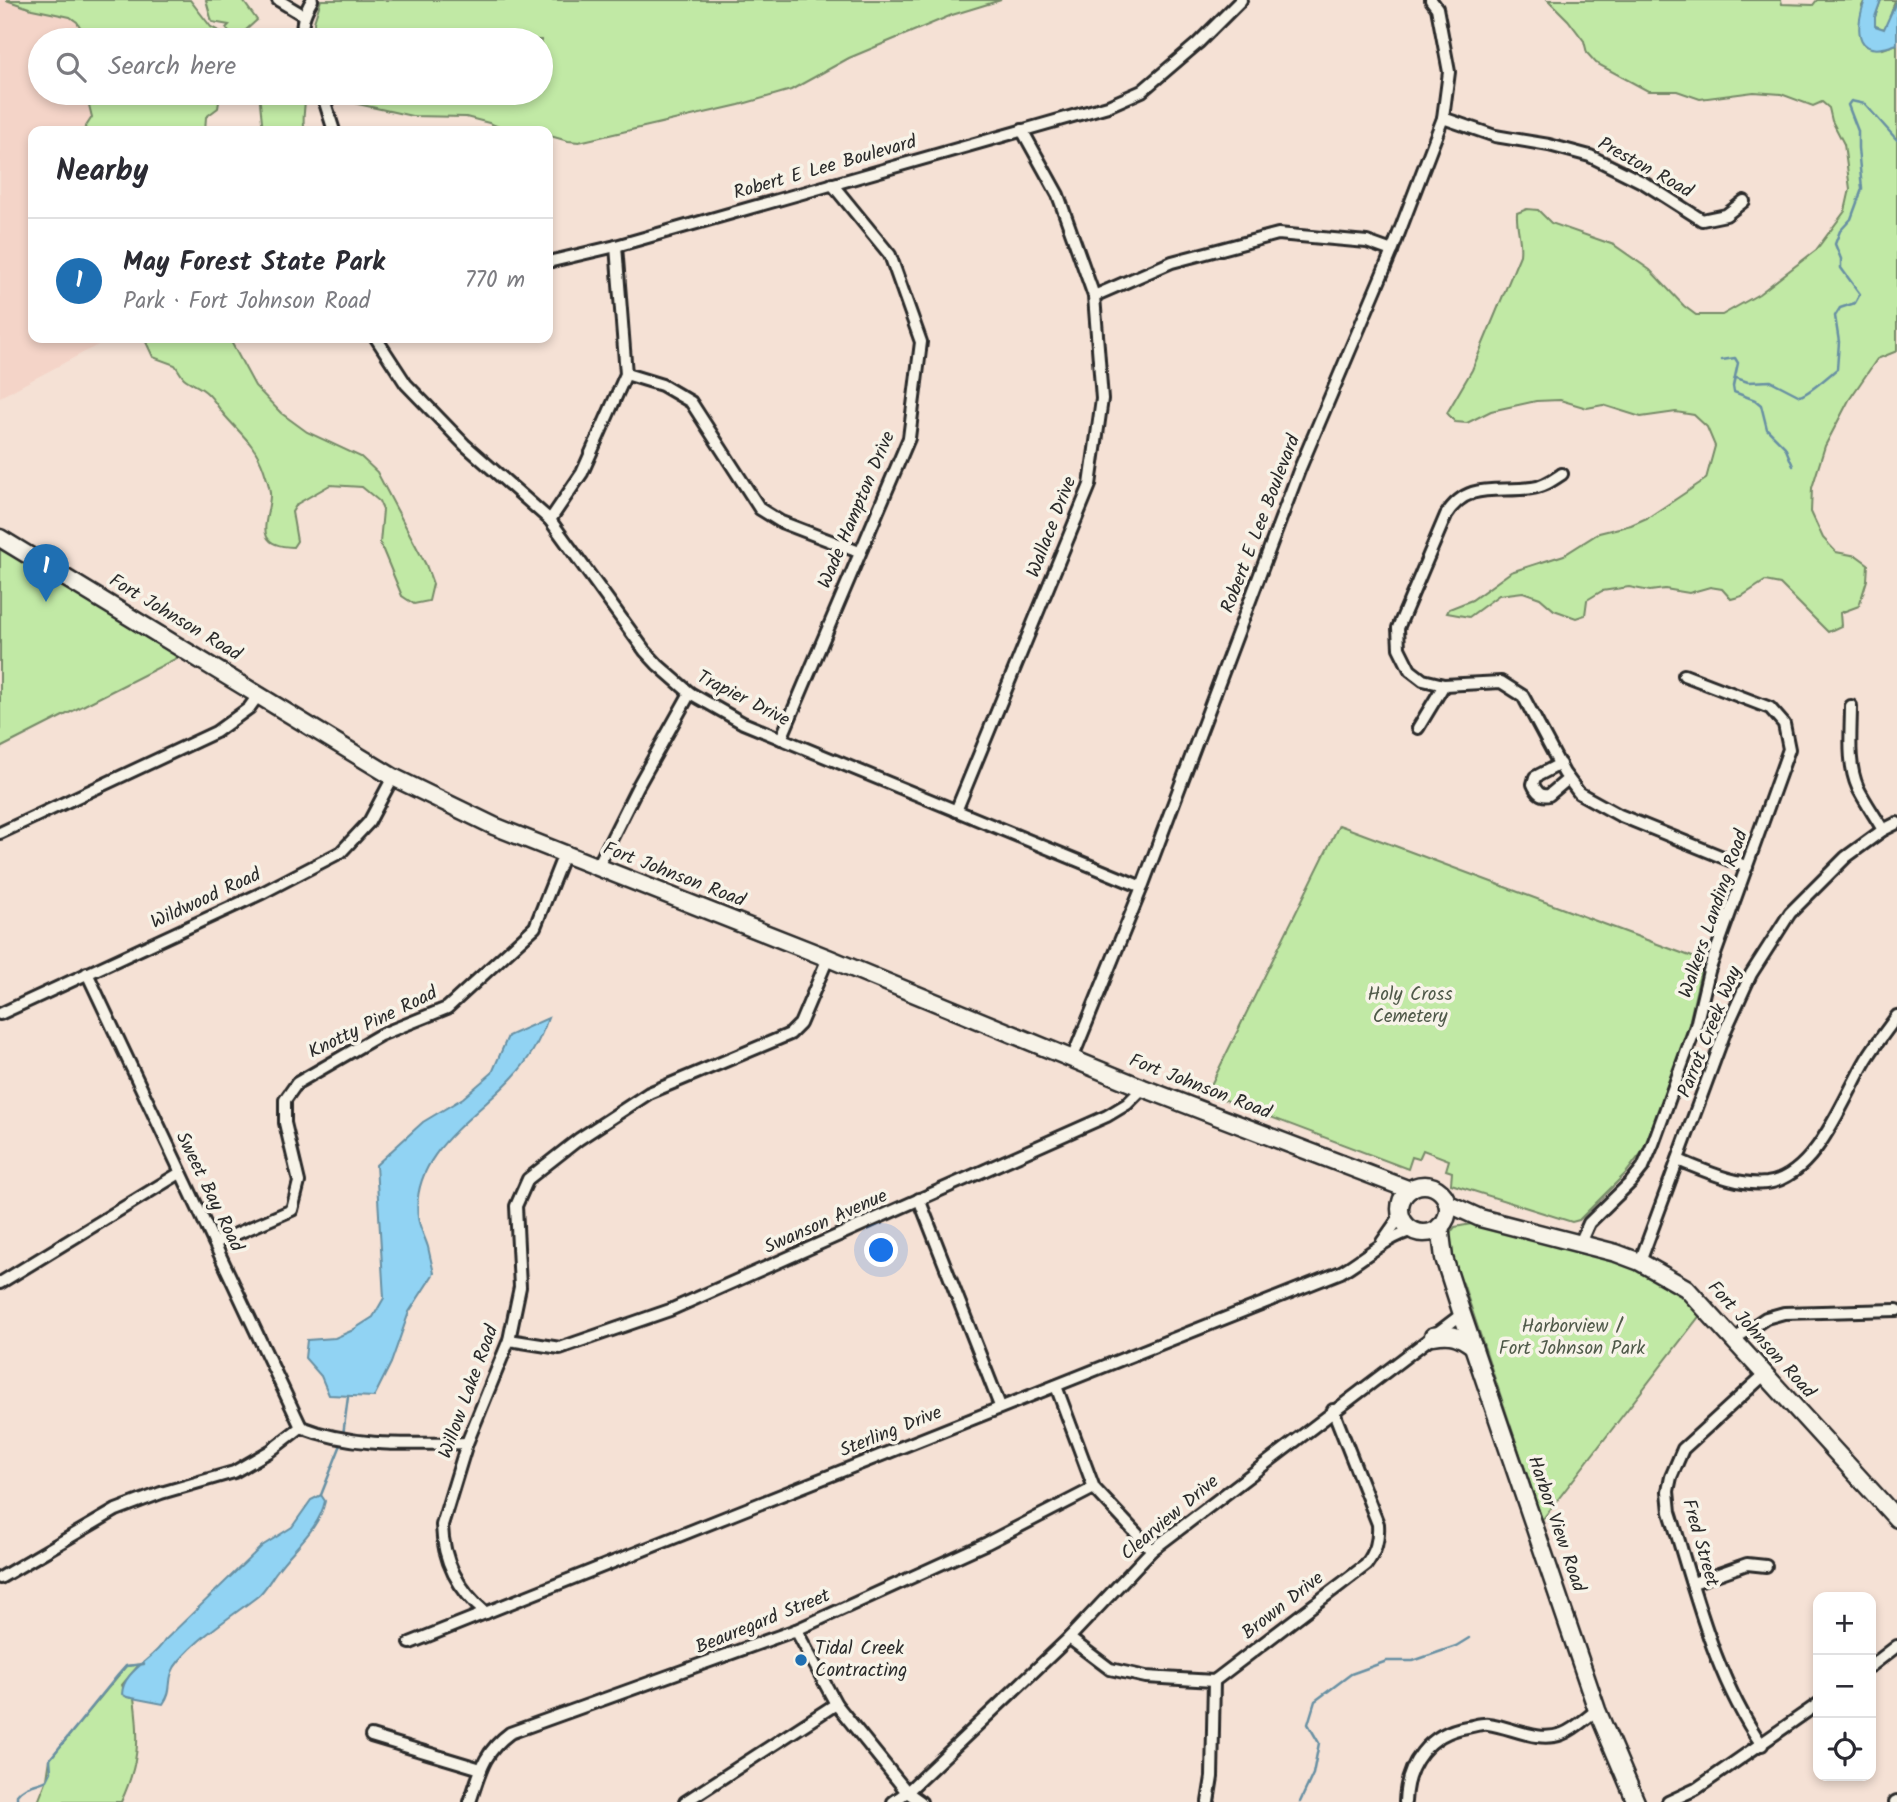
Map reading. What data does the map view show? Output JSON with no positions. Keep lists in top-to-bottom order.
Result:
{
  "streets": {
    "street": [
      "Robert E Lee Boulevard",
      "Preston Road",
      "Wade Hampton Drive",
      "Wallace Drive",
      "Fort Johnson Road",
      "Trapier Drive",
      "Wildwood Road",
      "Walkers Landing Road",
      "Knotty Pine Road",
      "Parrot Creek Way",
      "Sweet Bay Road",
      "Swanson Avenue",
      "Willow Lake Road",
      "Sterling Drive",
      "Clearview Drive",
      "Harbor View Road",
      "Fred Street",
      "Brown Drive",
      "Beauregard Street"
    ]
  },
  "crossings": [
    ["Robert E Lee Boulevard", "Preston Road"],
    ["Robert E Lee Boulevard", "Wade Hampton Drive"],
    ["Robert E Lee Boulevard", "Wallace Drive"],
    ["Robert E Lee Boulevard", "Fort Johnson Road"],
    ["Robert E Lee Boulevard", "Trapier Drive"],
    ["Wade Hampton Drive", "Trapier Drive"],
    ["Wallace Drive", "Trapier Drive"],
    ["Fort Johnson Road", "Wildwood Road"],
    ["Fort Johnson Road", "Walkers Landing Road"],
    ["Fort Johnson Road", "Knotty Pine Road"],
    ["Fort Johnson Road", "Parrot Creek Way"],
    ["Fort Johnson Road", "Swanson Avenue"],
    ["Fort Johnson Road", "Willow Lake Road"],
    ["Fort Johnson Road", "Sterling Drive"],
    ["Fort Johnson Road", "Harbor View Road"],
    ["Fort Johnson Road", "Fred Street"],
    ["Wildwood Road", "Sweet Bay Road"],
    ["Knotty Pine Road", "Sweet Bay Road"],
    ["Swanson Avenue", "Willow Lake Road"],
    ["Willow Lake Road", "Sterling Drive"],
    ["Sterling Drive", "Harbor View Road"],
    ["Clearview Drive", "Harbor View Road"],
    ["Clearview Drive", "Brown Drive"]
  ],
  "parks": ["Holy Cross Cemetery", "Harborview / Fort Johnson Park"],
  "places": ["Tidal Creek Contracting"],
  "page": {
    "search": "Search here",
    "heading": "Nearby",
    "list": [
      {
        "mark": "1",
        "name": "May Forest State Park",
        "note": "Park · Fort Johnson Road",
        "value": "770 m"
      }
    ],
    "pins": "1",
    "map_buttons": ["+", "−"]
  }
}
